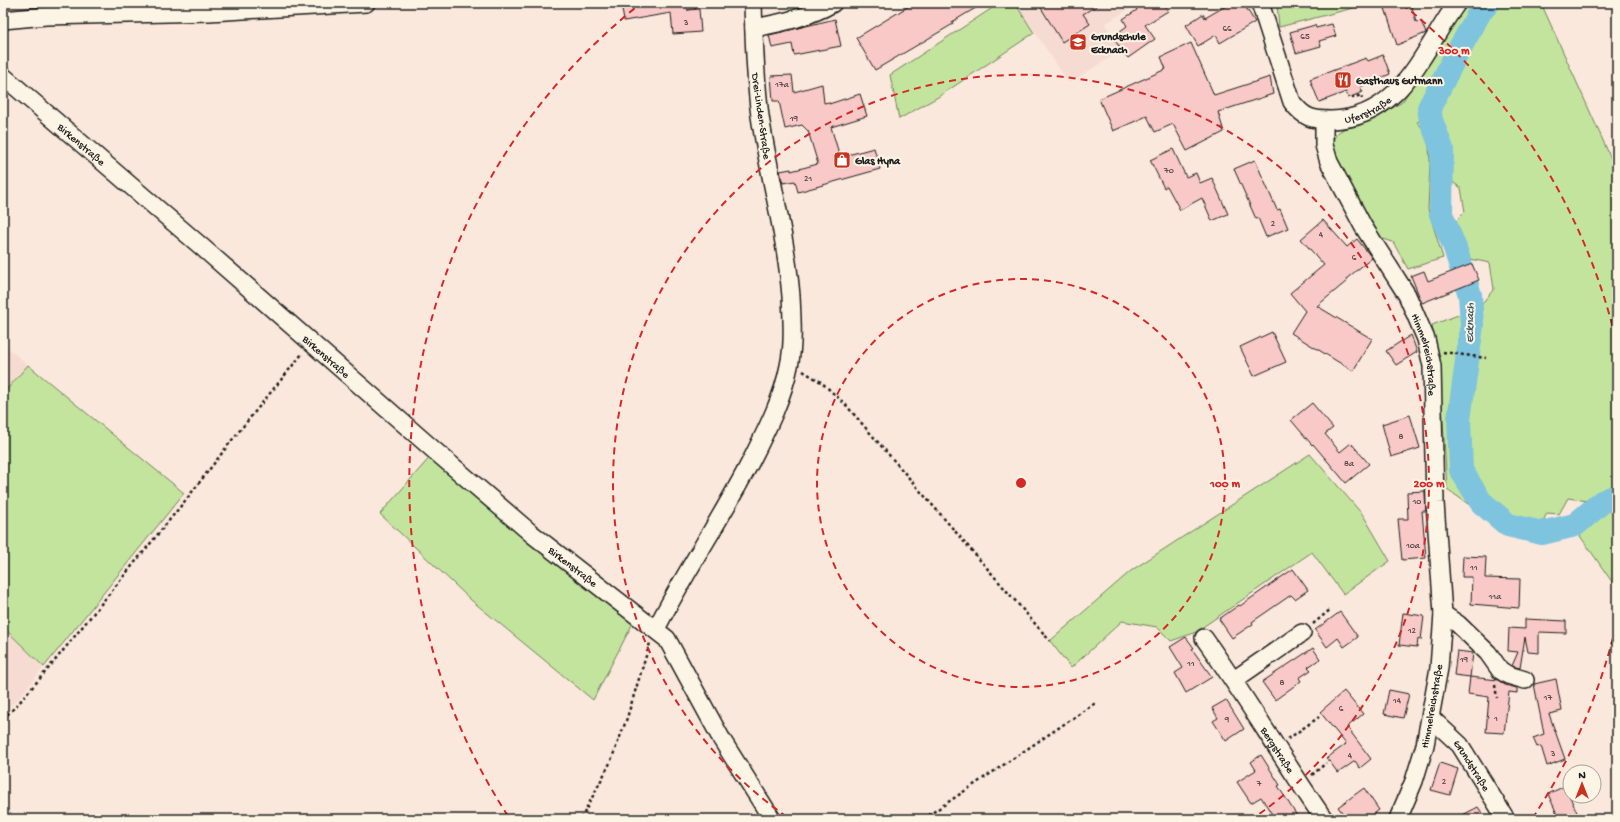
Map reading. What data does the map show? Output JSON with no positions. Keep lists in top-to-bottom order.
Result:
{
  "streets": {
    "street": [
      "Uferstraße",
      "Drei-Linden-Straße",
      "Birkenstraße",
      "Himmelreichstraße",
      "Bergstraße",
      "Grundstraße"
    ]
  },
  "crossings": [
    ["Uferstraße", "Himmelreichstraße"],
    ["Drei-Linden-Straße", "Birkenstraße"],
    ["Himmelreichstraße", "Grundstraße"]
  ],
  "water": ["Ecknach"],
  "places": {
    "school or university": ["Grundschule Ecknach"],
    "restaurant": ["Gasthaus Gutmann"],
    "shop": ["Glas Hyna"]
  },
  "house_numbers": [
    "3",
    "66",
    "65",
    "17a",
    "19",
    "70",
    "21",
    "2",
    "4",
    "6",
    "8",
    "8a",
    "10",
    "10a",
    "11",
    "11a",
    "12",
    "19",
    "11",
    "8",
    "17",
    "14",
    "6",
    "1",
    "9",
    "3",
    "4",
    "2",
    "7"
  ],
  "north": "top",
  "rings": ["300 m", "100 m", "200 m"]
}
